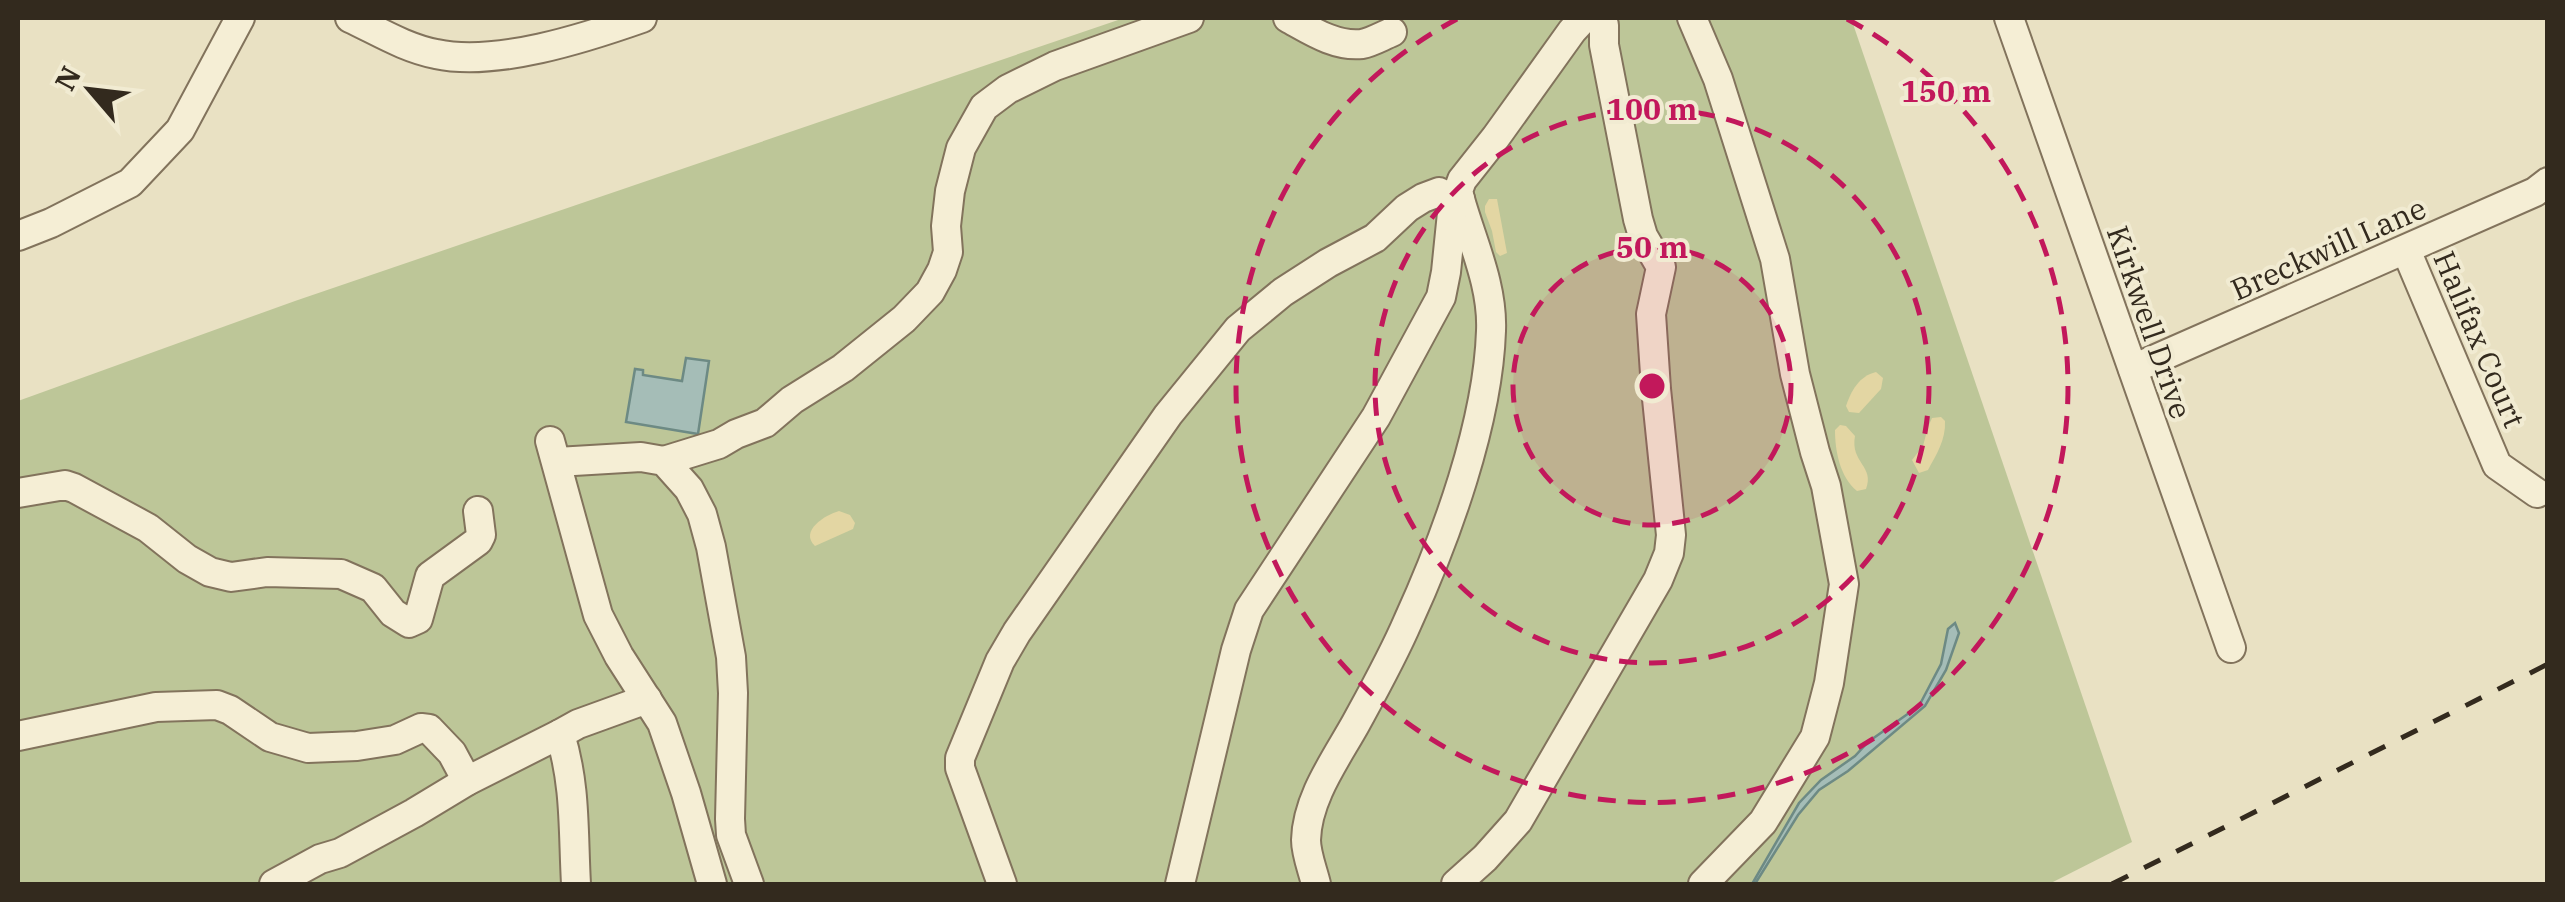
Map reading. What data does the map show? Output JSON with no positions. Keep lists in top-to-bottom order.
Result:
{
  "streets": {
    "street": ["Breckwill Lane", "Kirkwell Drive", "Halifax Court"]
  },
  "crossings": [
    ["Breckwill Lane", "Kirkwell Drive"],
    ["Breckwill Lane", "Halifax Court"]
  ],
  "north": "top left",
  "rings": ["150 m", "100 m", "50 m"]
}
